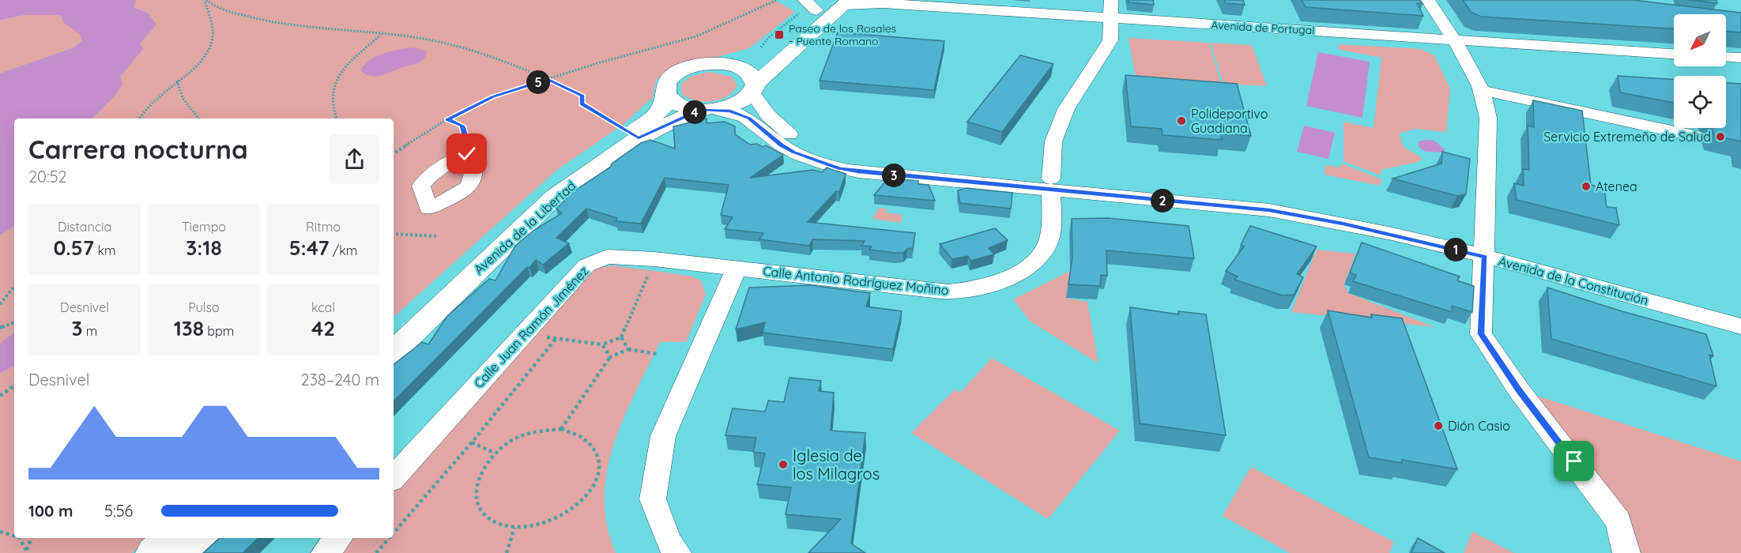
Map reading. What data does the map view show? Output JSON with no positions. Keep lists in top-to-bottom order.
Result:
{
  "streets": {
    "main road": ["Avenida de la Libertad"],
    "street": [
      "Avenida de Portugal",
      "Calle Antonio Rodríguez Moñino",
      "Avenida de la Constitución",
      "Calle Juan Ramón Jiménez"
    ]
  },
  "crossings": [
    ["Avenida de Portugal", "Avenida de la Libertad"],
    ["Avenida de Portugal", "Calle Antonio Rodríguez Moñino"],
    ["Avenida de la Libertad", "Avenida de la Constitución"],
    ["Calle Antonio Rodríguez Moñino", "Avenida de la Constitución"],
    ["Calle Antonio Rodríguez Moñino", "Calle Juan Ramón Jiménez"]
  ],
  "places": {
    "transit": ["Paseo de los Rosales - Puente Romano"],
    "other": [
      "Polideportivo Guadiana",
      "Servicio Extremeño de Salud",
      "Atenea",
      "Dión Casio",
      "Iglesia de los Milagros"
    ]
  },
  "north": "bottom left",
  "page": {
    "pins": [
      "5",
      "4",
      "3",
      "2",
      "1"
    ],
    "heading": ["Carrera nocturna", "20:52"],
    "stats": [
      ["Distancia", "0.57 km"],
      ["Tiempo", "3:18"],
      ["Ritmo", "5:47 /km"],
      ["Desnivel", "3 m"],
      ["Pulso", "138 bpm"],
      ["kcal", "42"]
    ],
    "chart": ["Desnivel", "238–240 m"],
    "list": [
      {
        "name": "100 m",
        "note": "5:56"
      }
    ]
  }
}
